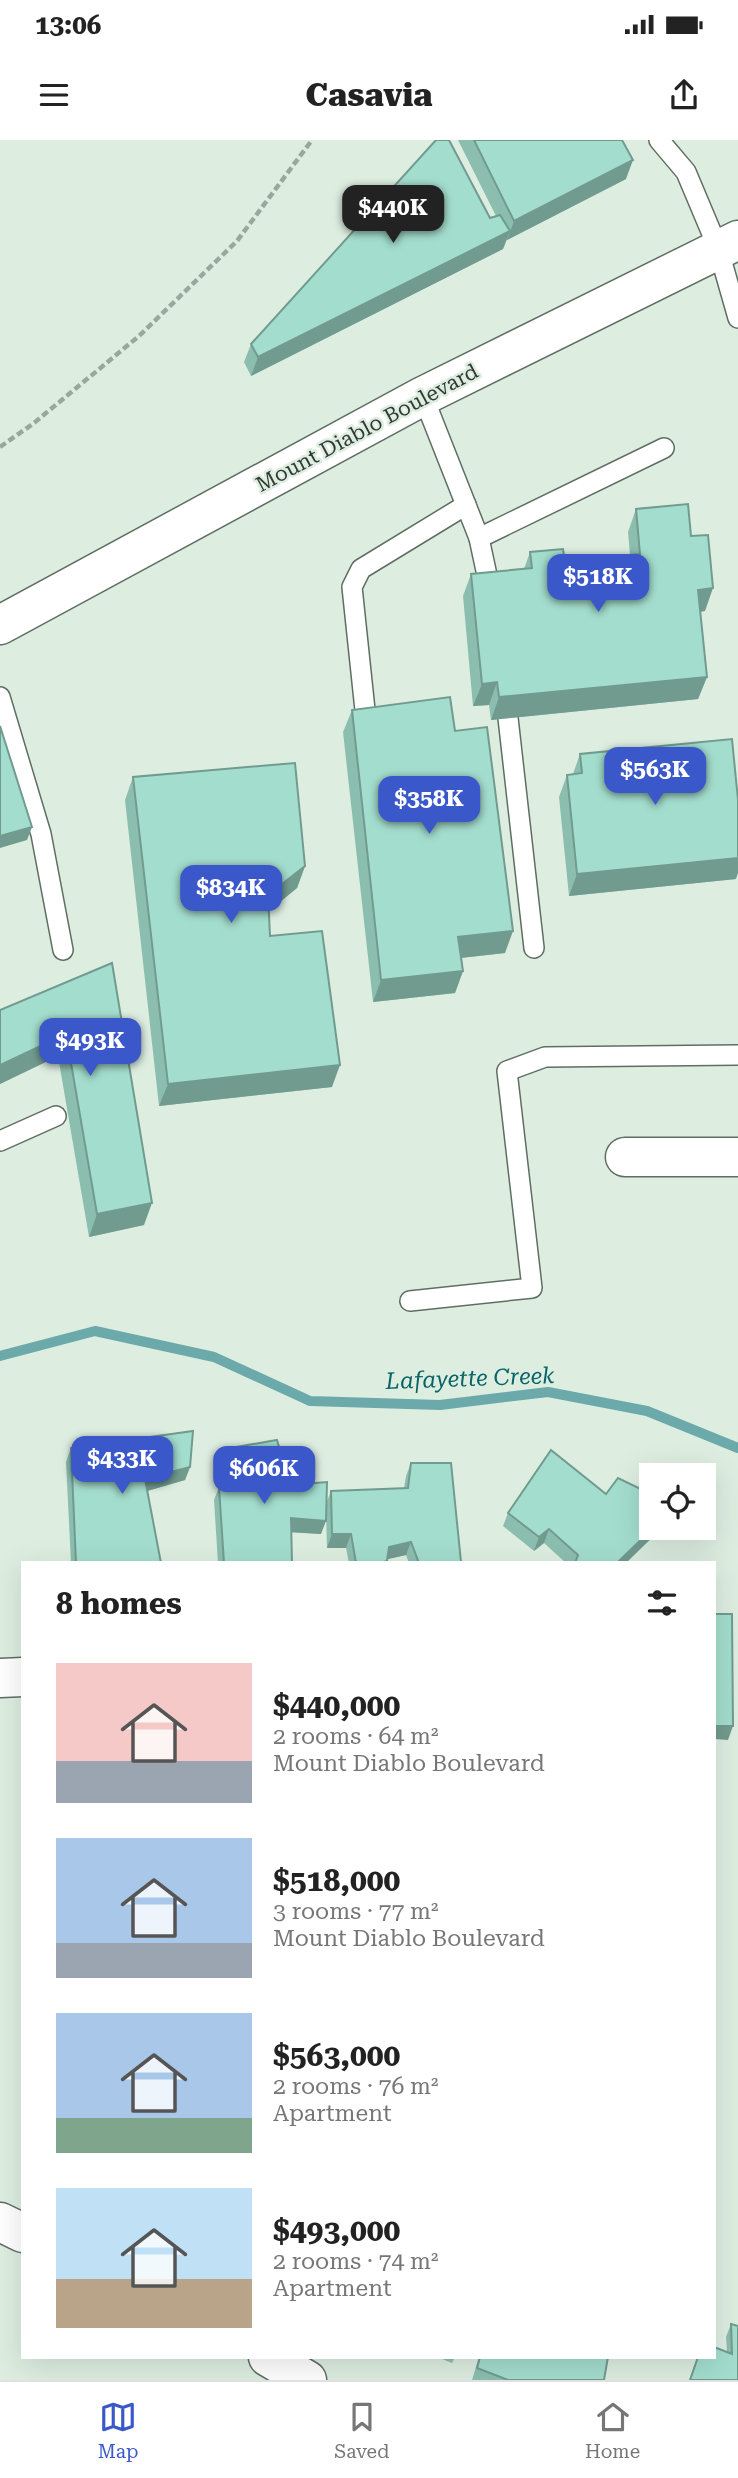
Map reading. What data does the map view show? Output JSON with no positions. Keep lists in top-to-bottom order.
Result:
{
  "streets": {
    "main road": ["Mount Diablo Boulevard"]
  },
  "water": ["Lafayette Creek"],
  "page": {
    "status": "13:06",
    "header": "Casavia",
    "price": [
      "$440K",
      "$518K",
      "$563K",
      "$358K",
      "$834K",
      "$493K",
      "$433K",
      "$606K"
    ],
    "heading": "8 homes",
    "list": [
      {
        "name": "$440,000",
        "note": "2 rooms · 64 m² · Mount Diablo Boulevard"
      },
      {
        "name": "$518,000",
        "note": "3 rooms · 77 m² · Mount Diablo Boulevard"
      },
      {
        "name": "$563,000",
        "note": "2 rooms · 76 m² · Apartment"
      },
      {
        "name": "$493,000",
        "note": "2 rooms · 74 m² · Apartment"
      }
    ],
    "tabs": ["Map", "Saved", "Home"]
  }
}
